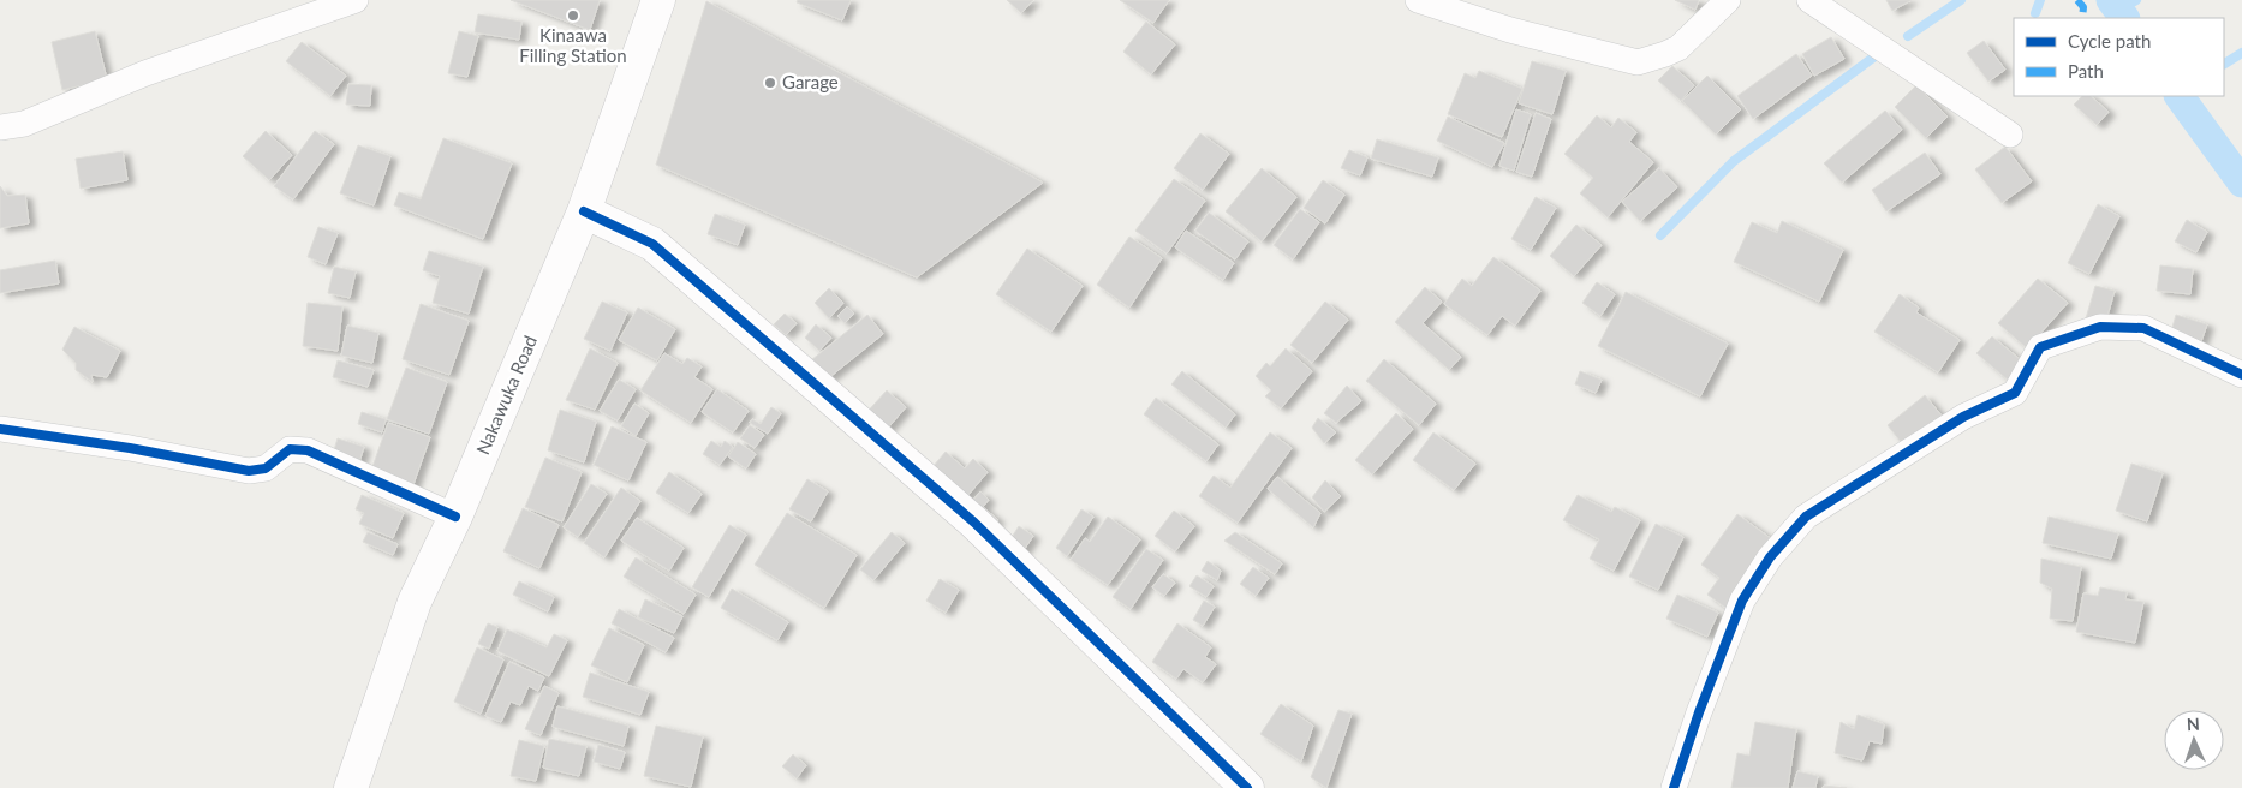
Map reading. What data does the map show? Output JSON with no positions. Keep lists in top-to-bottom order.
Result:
{
  "streets": {
    "street": ["Nakawuka Road"]
  },
  "places": ["Kinaawa Filling Station", "Garage"],
  "legend": ["Cycle path", "Path"],
  "north": "top"
}
